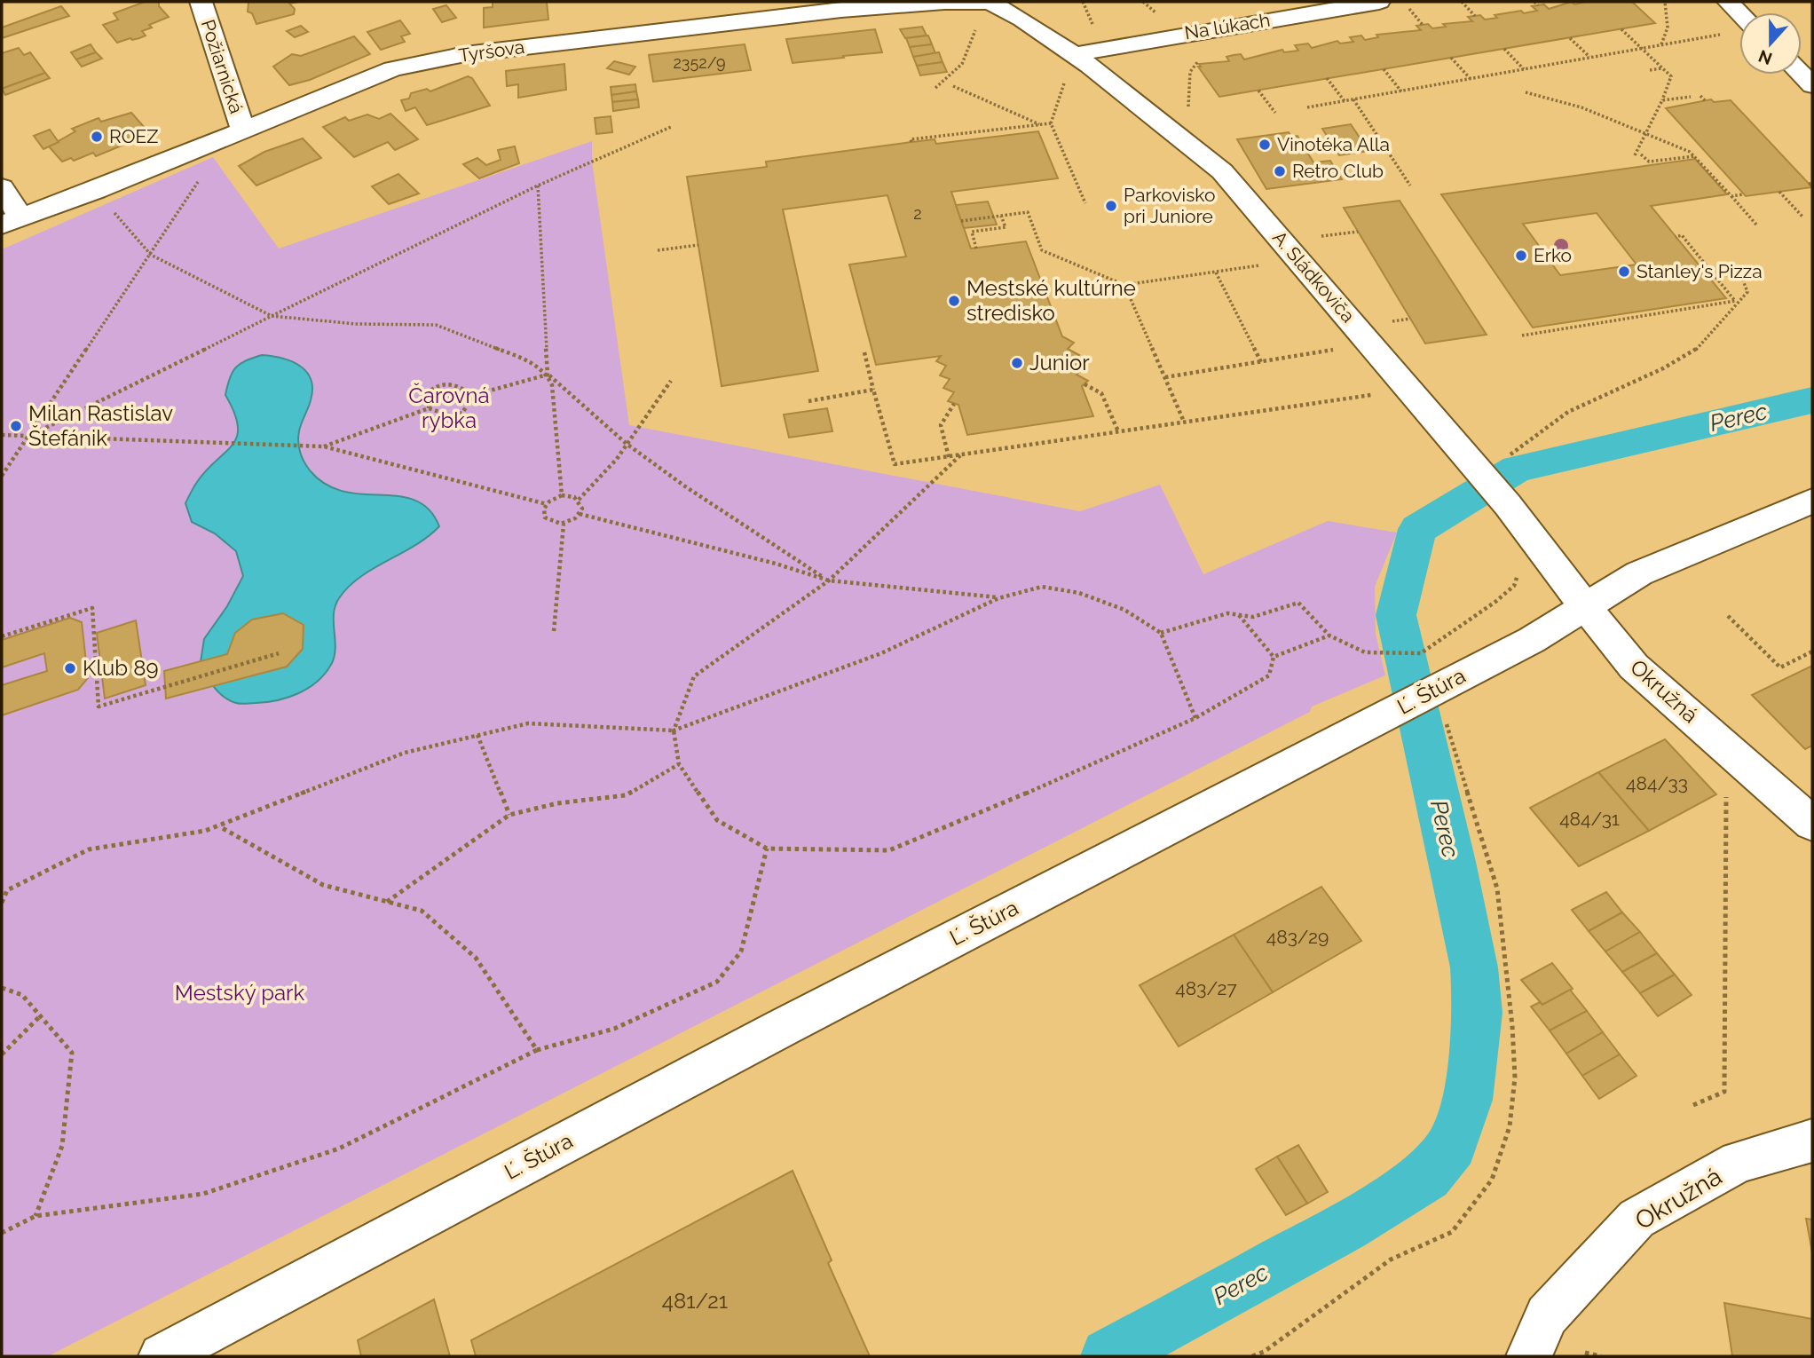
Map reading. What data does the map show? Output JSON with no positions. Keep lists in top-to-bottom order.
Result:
{
  "streets": {
    "street": [
      "Na lúkach",
      "Tyršova",
      "Požiarnická",
      "A. Sládkoviča",
      "Ľ. Štúra",
      "Okružná"
    ]
  },
  "crossings": [
    ["Na lúkach", "A. Sládkoviča"],
    ["Tyršova", "Požiarnická"],
    ["Tyršova", "A. Sládkoviča"],
    ["A. Sládkoviča", "Ľ. Štúra"],
    ["A. Sládkoviča", "Okružná"],
    ["Ľ. Štúra", "Okružná"]
  ],
  "water": ["Perec"],
  "parks": ["Čarovná rybka", "Mestský park"],
  "places": [
    "ROEZ",
    "Vinotéka Alla",
    "Retro Club",
    "Parkovisko pri Juniore",
    "Erko",
    "Stanley's Pizza",
    "Mestské kultúrne stredisko",
    "Junior",
    "Milan Rastislav Štefánik",
    "Klub 89"
  ],
  "house_numbers": [
    "2352/9",
    "2",
    "484/33",
    "484/31",
    "483/29",
    "483/27",
    "481/21"
  ],
  "north": "bottom"
}
